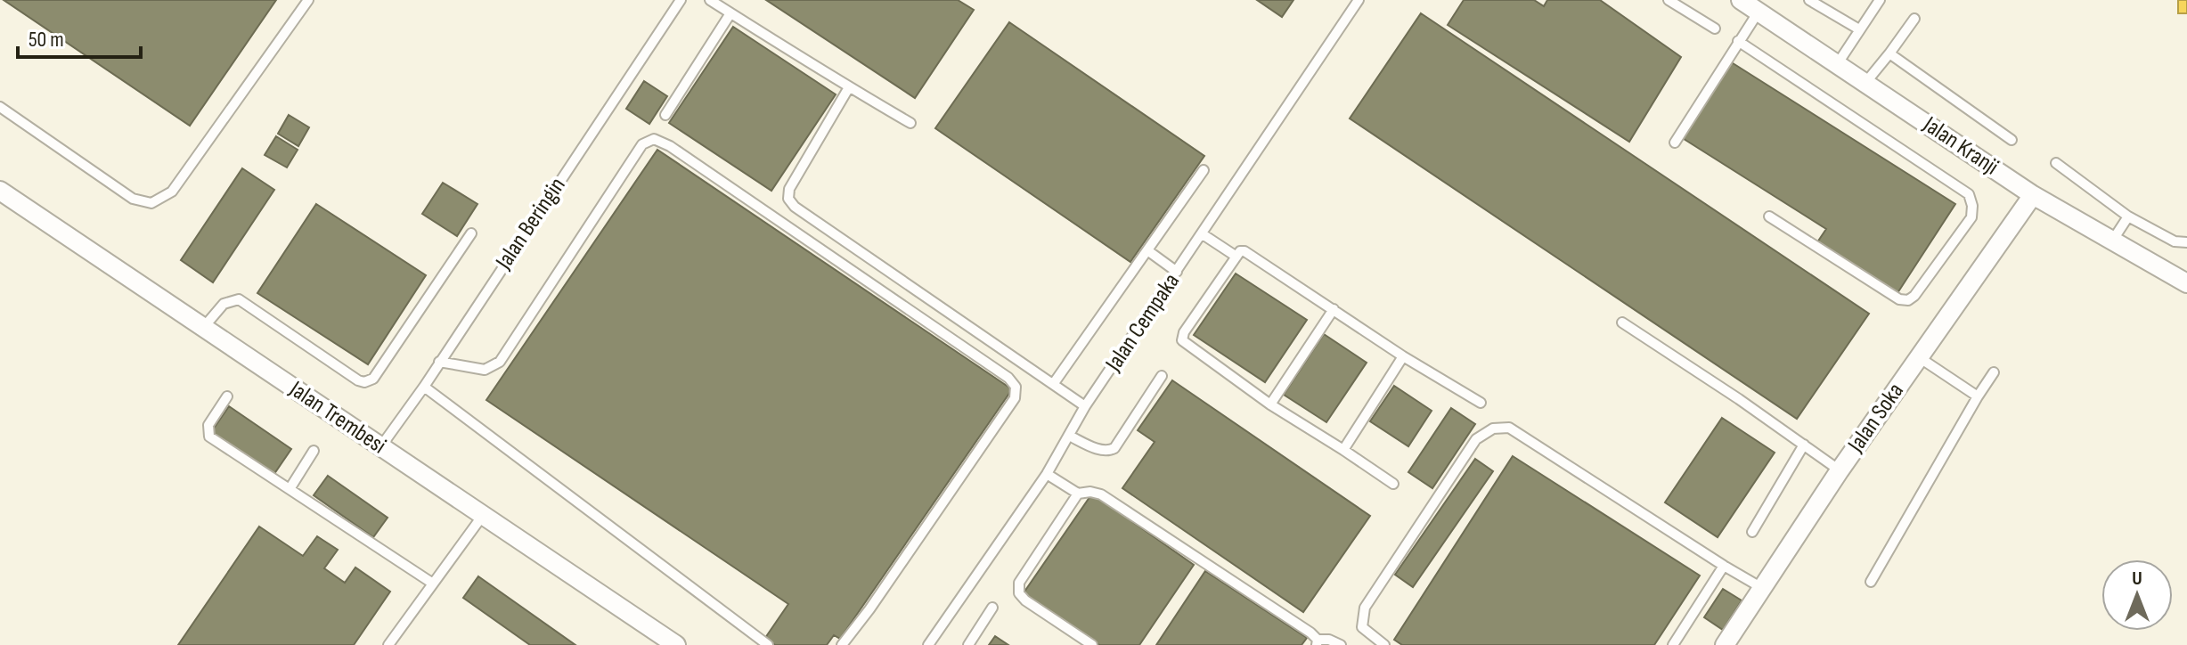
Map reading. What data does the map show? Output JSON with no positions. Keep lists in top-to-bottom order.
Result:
{
  "streets": {
    "street": ["Jalan Kranji", "Jalan Trembesi", "Jalan Soka"],
    "lane": ["Jalan Beringin", "Jalan Cempaka"]
  },
  "crossings": [
    ["Jalan Kranji", "Jalan Soka"],
    ["Jalan Beringin", "Jalan Trembesi"]
  ],
  "scale_bar": "50 m",
  "north": "top"
}
